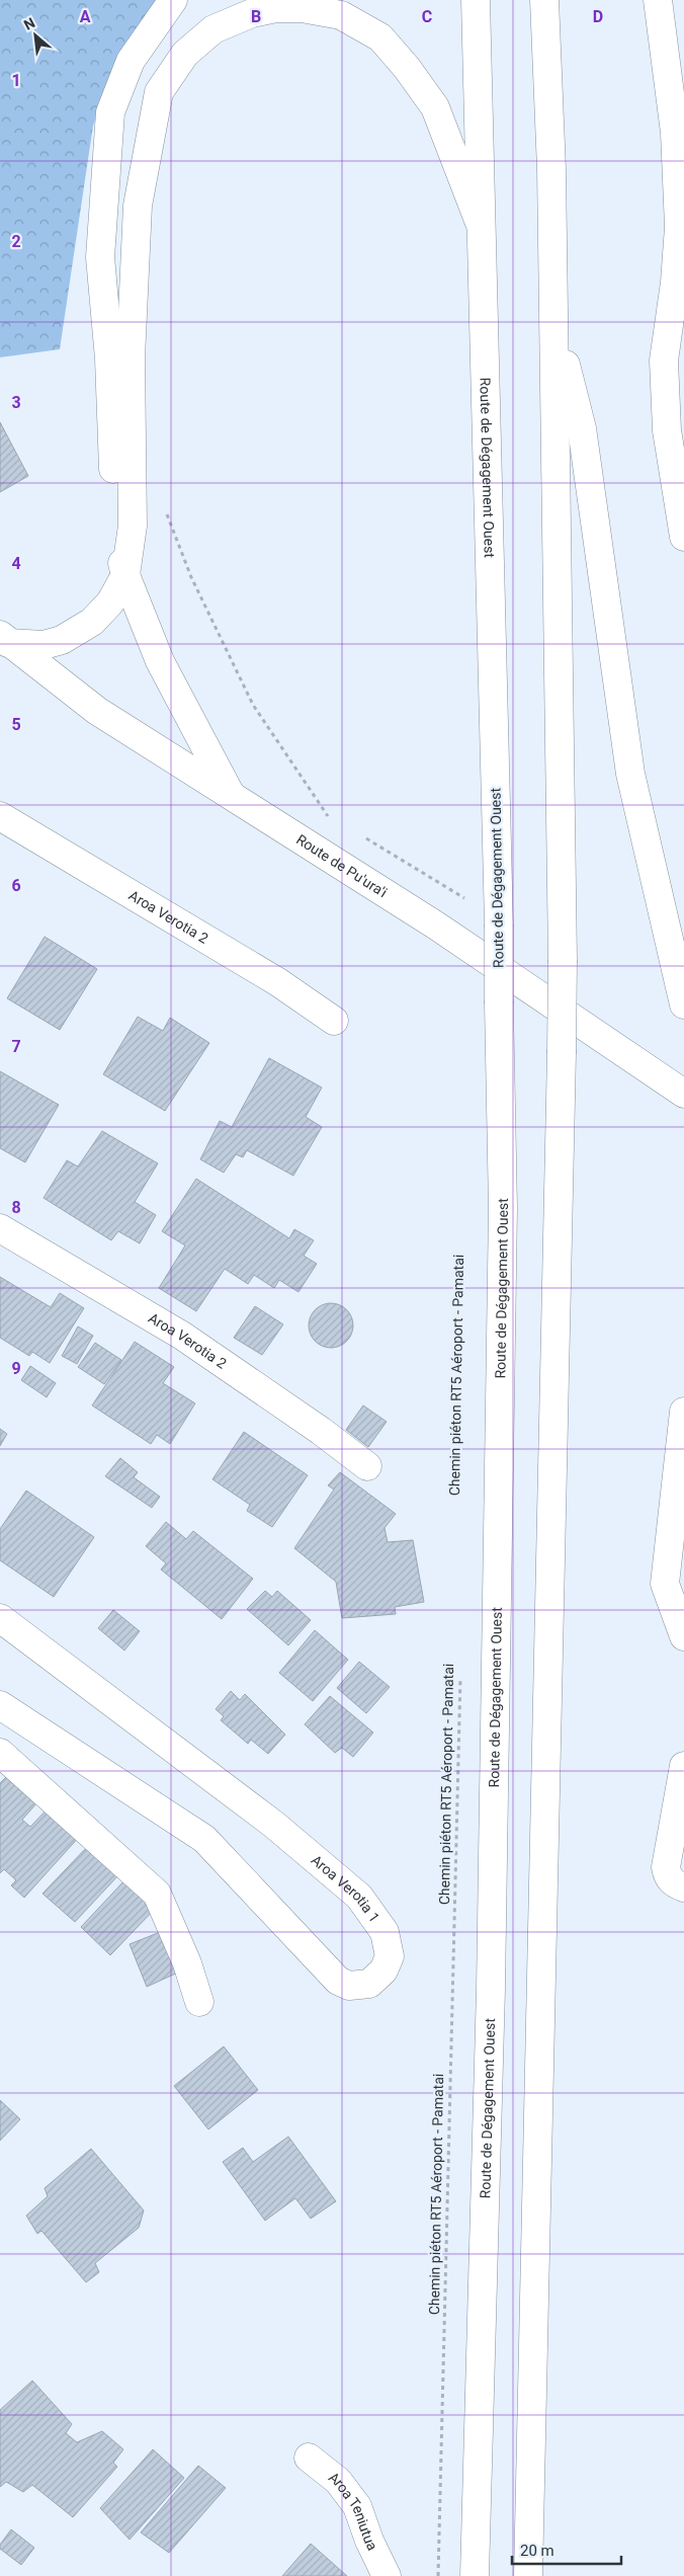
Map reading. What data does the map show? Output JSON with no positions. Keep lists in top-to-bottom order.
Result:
{
  "streets": {
    "main road": [
      "Route de Dégagement Ouest",
      "Route de Pu'ura'i",
      "Aroa Verotia 2",
      "Aroa Verotia 1",
      "Aroa Teniutua"
    ],
    "path": ["Chemin piéton RT5 Aéroport - Pamatai"]
  },
  "scale_bar": "20 m",
  "north": "top left",
  "grid": {
    "columns": [
      "A",
      "B",
      "C",
      "D"
    ],
    "rows": [
      "1",
      "2",
      "3",
      "4",
      "5",
      "6",
      "7",
      "8",
      "9"
    ]
  }
}
